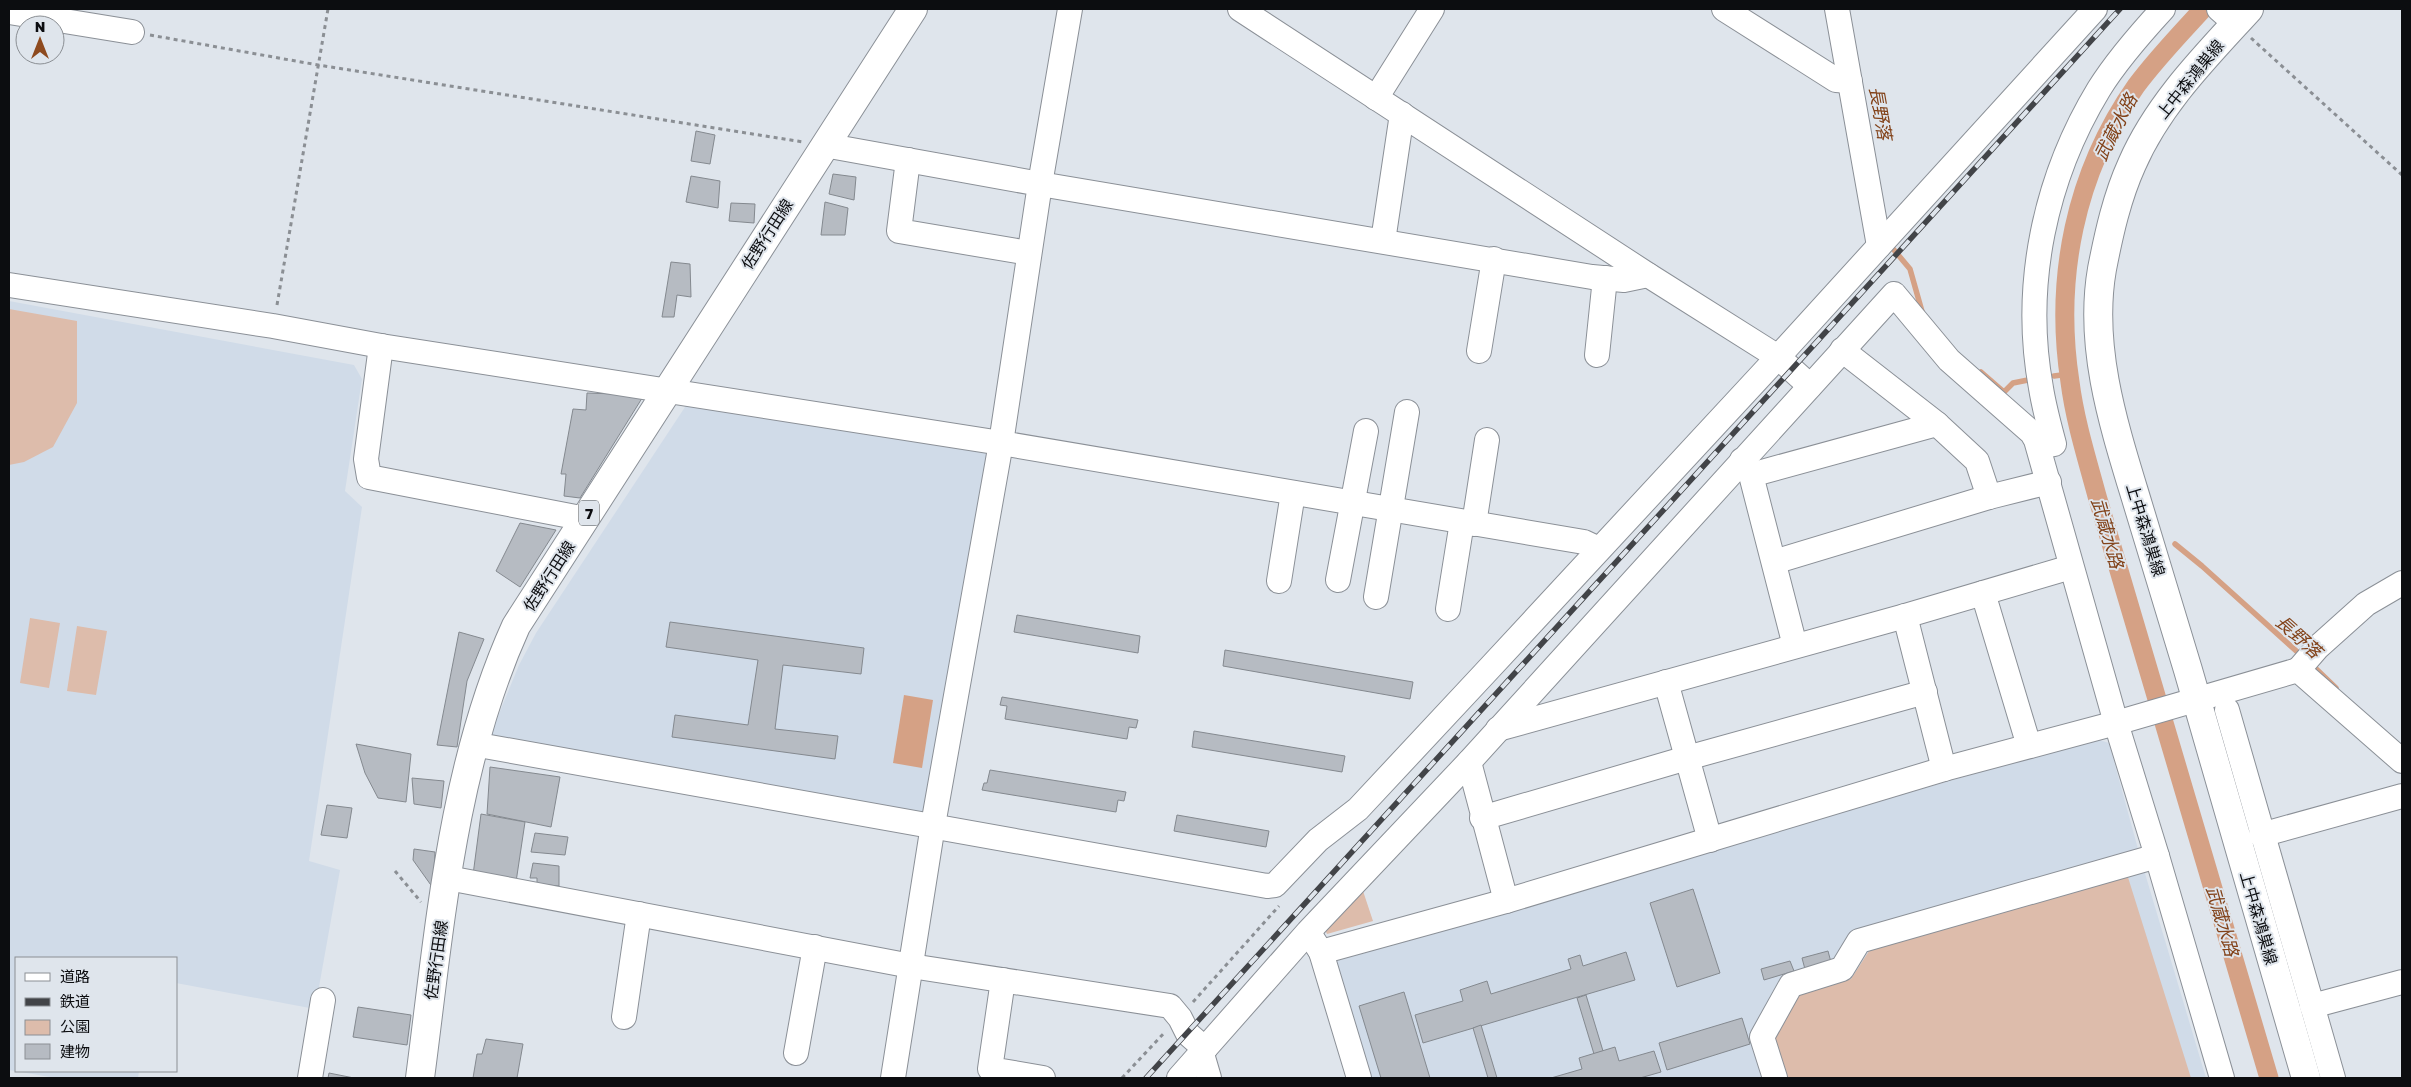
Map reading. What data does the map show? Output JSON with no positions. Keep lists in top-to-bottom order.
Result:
{
  "streets": {
    "main road": ["上中森鴻巣線", "佐野行田線", "7"]
  },
  "water": ["長野落", "武蔵水路"],
  "legend": [
    "道路",
    "鉄道",
    "公園",
    "建物"
  ],
  "north": "top"
}
